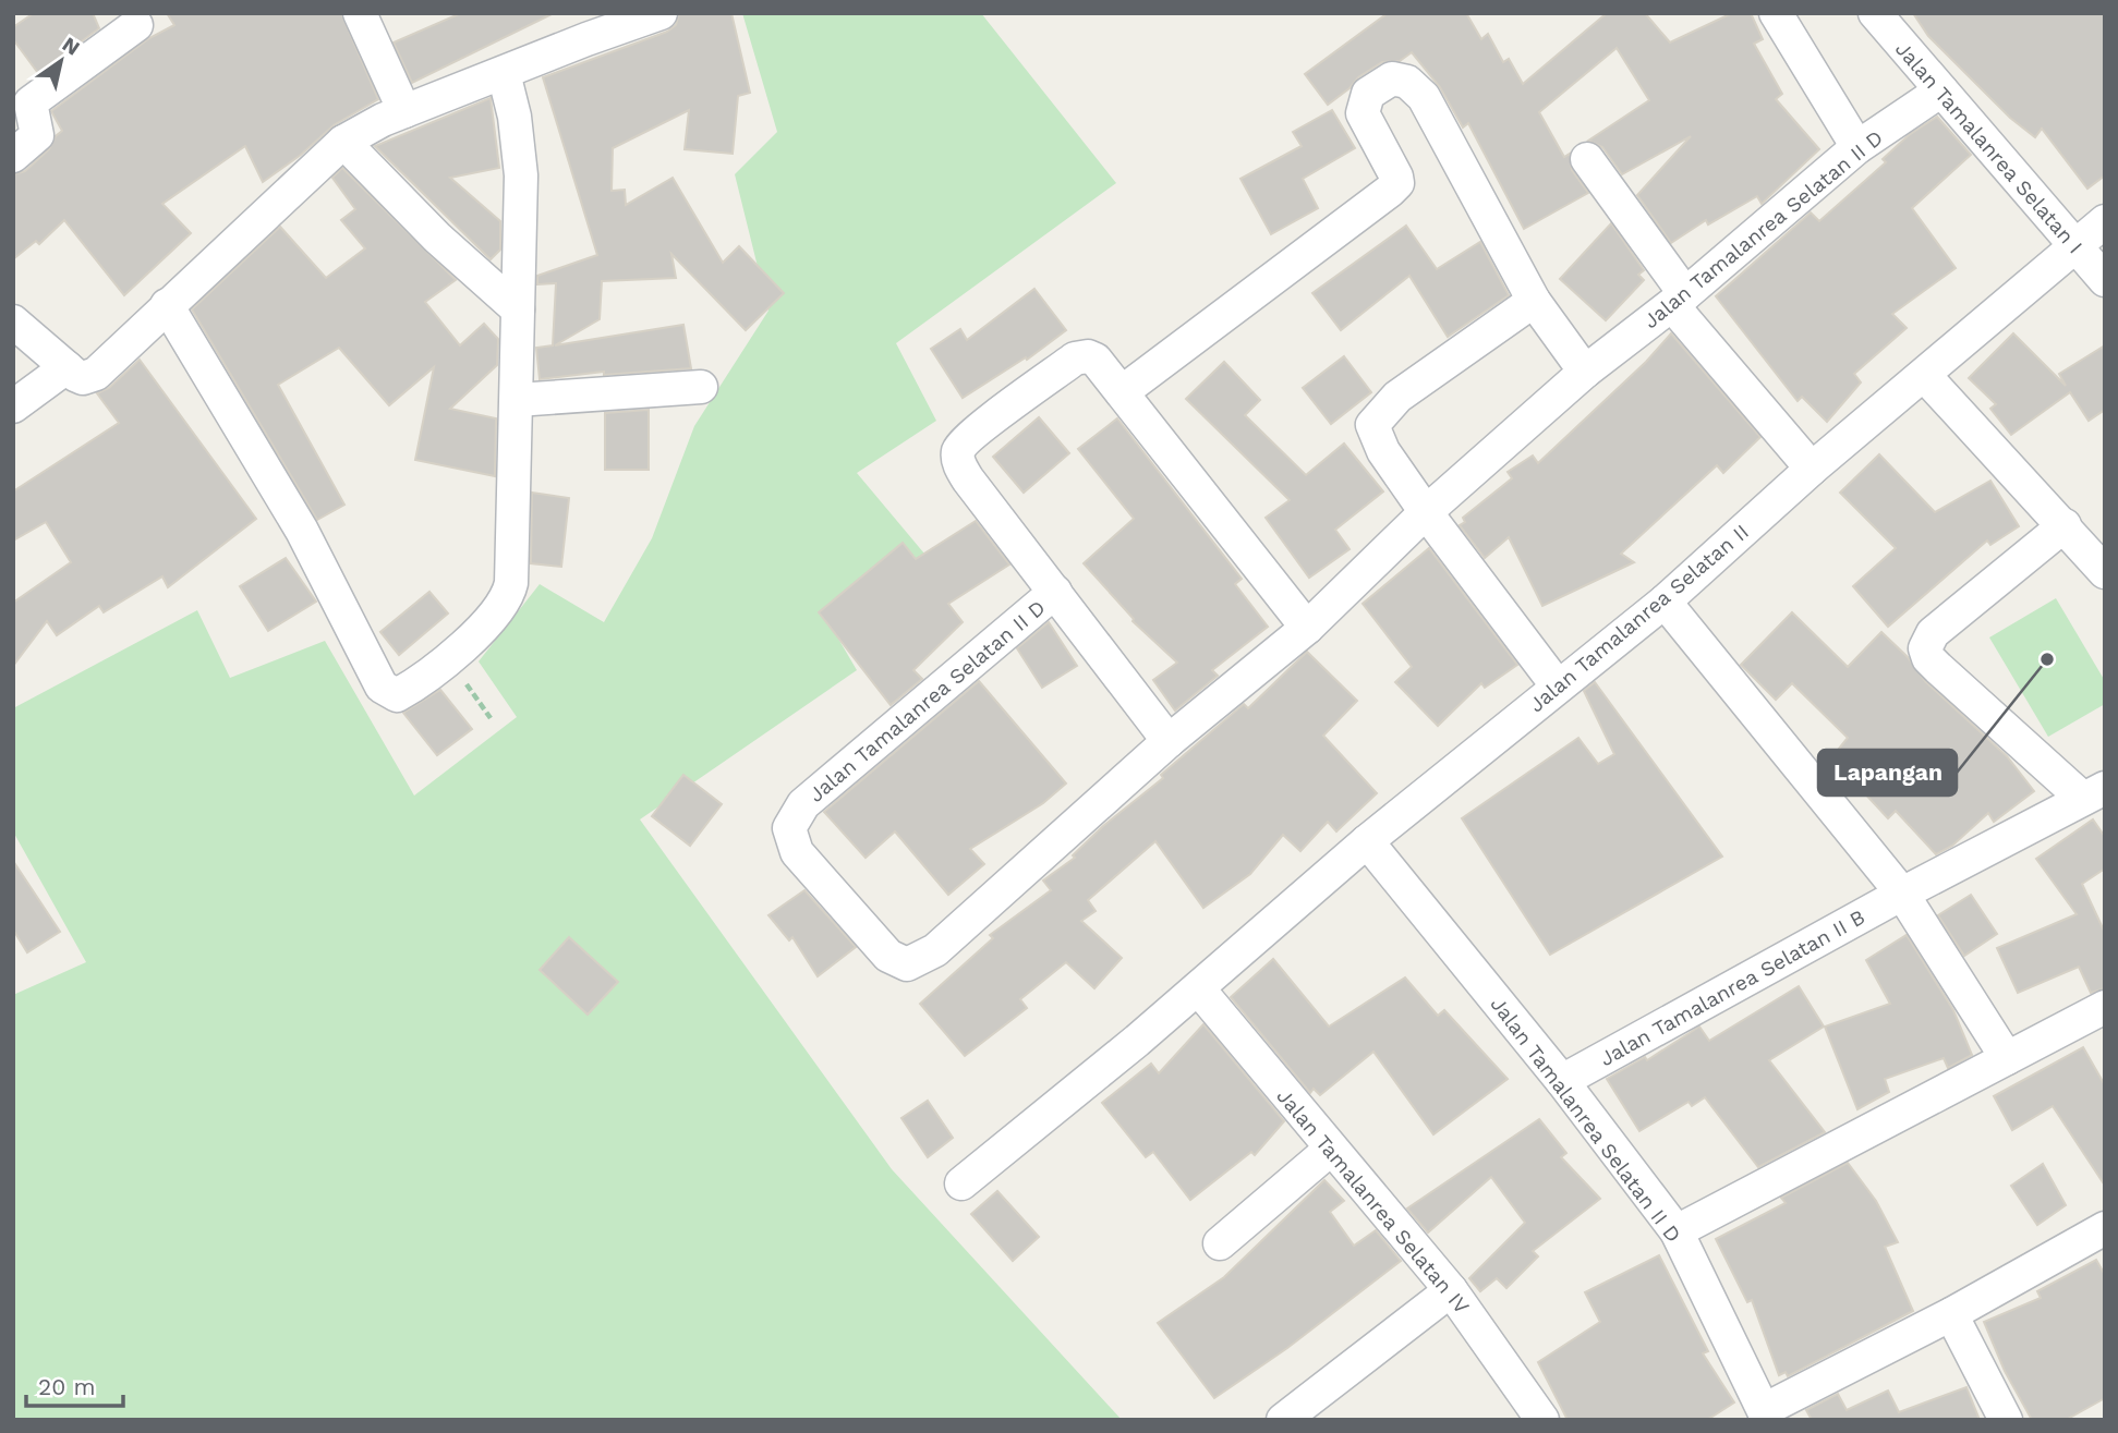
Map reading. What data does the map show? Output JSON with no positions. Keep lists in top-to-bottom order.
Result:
{
  "streets": {
    "street": [
      "Jalan Tamalanrea Selatan I",
      "Jalan Tamalanrea Selatan II D",
      "Jalan Tamalanrea Selatan II",
      "Jalan Tamalanrea Selatan II B",
      "Jalan Tamalanrea Selatan IV"
    ]
  },
  "crossings": [
    ["Jalan Tamalanrea Selatan I", "Jalan Tamalanrea Selatan II D"],
    ["Jalan Tamalanrea Selatan I", "Jalan Tamalanrea Selatan II"],
    ["Jalan Tamalanrea Selatan II D", "Jalan Tamalanrea Selatan II"],
    ["Jalan Tamalanrea Selatan II D", "Jalan Tamalanrea Selatan II B"],
    ["Jalan Tamalanrea Selatan II", "Jalan Tamalanrea Selatan IV"]
  ],
  "places": ["Lapangan"],
  "scale_bar": "20 m",
  "north": "top right"
}
